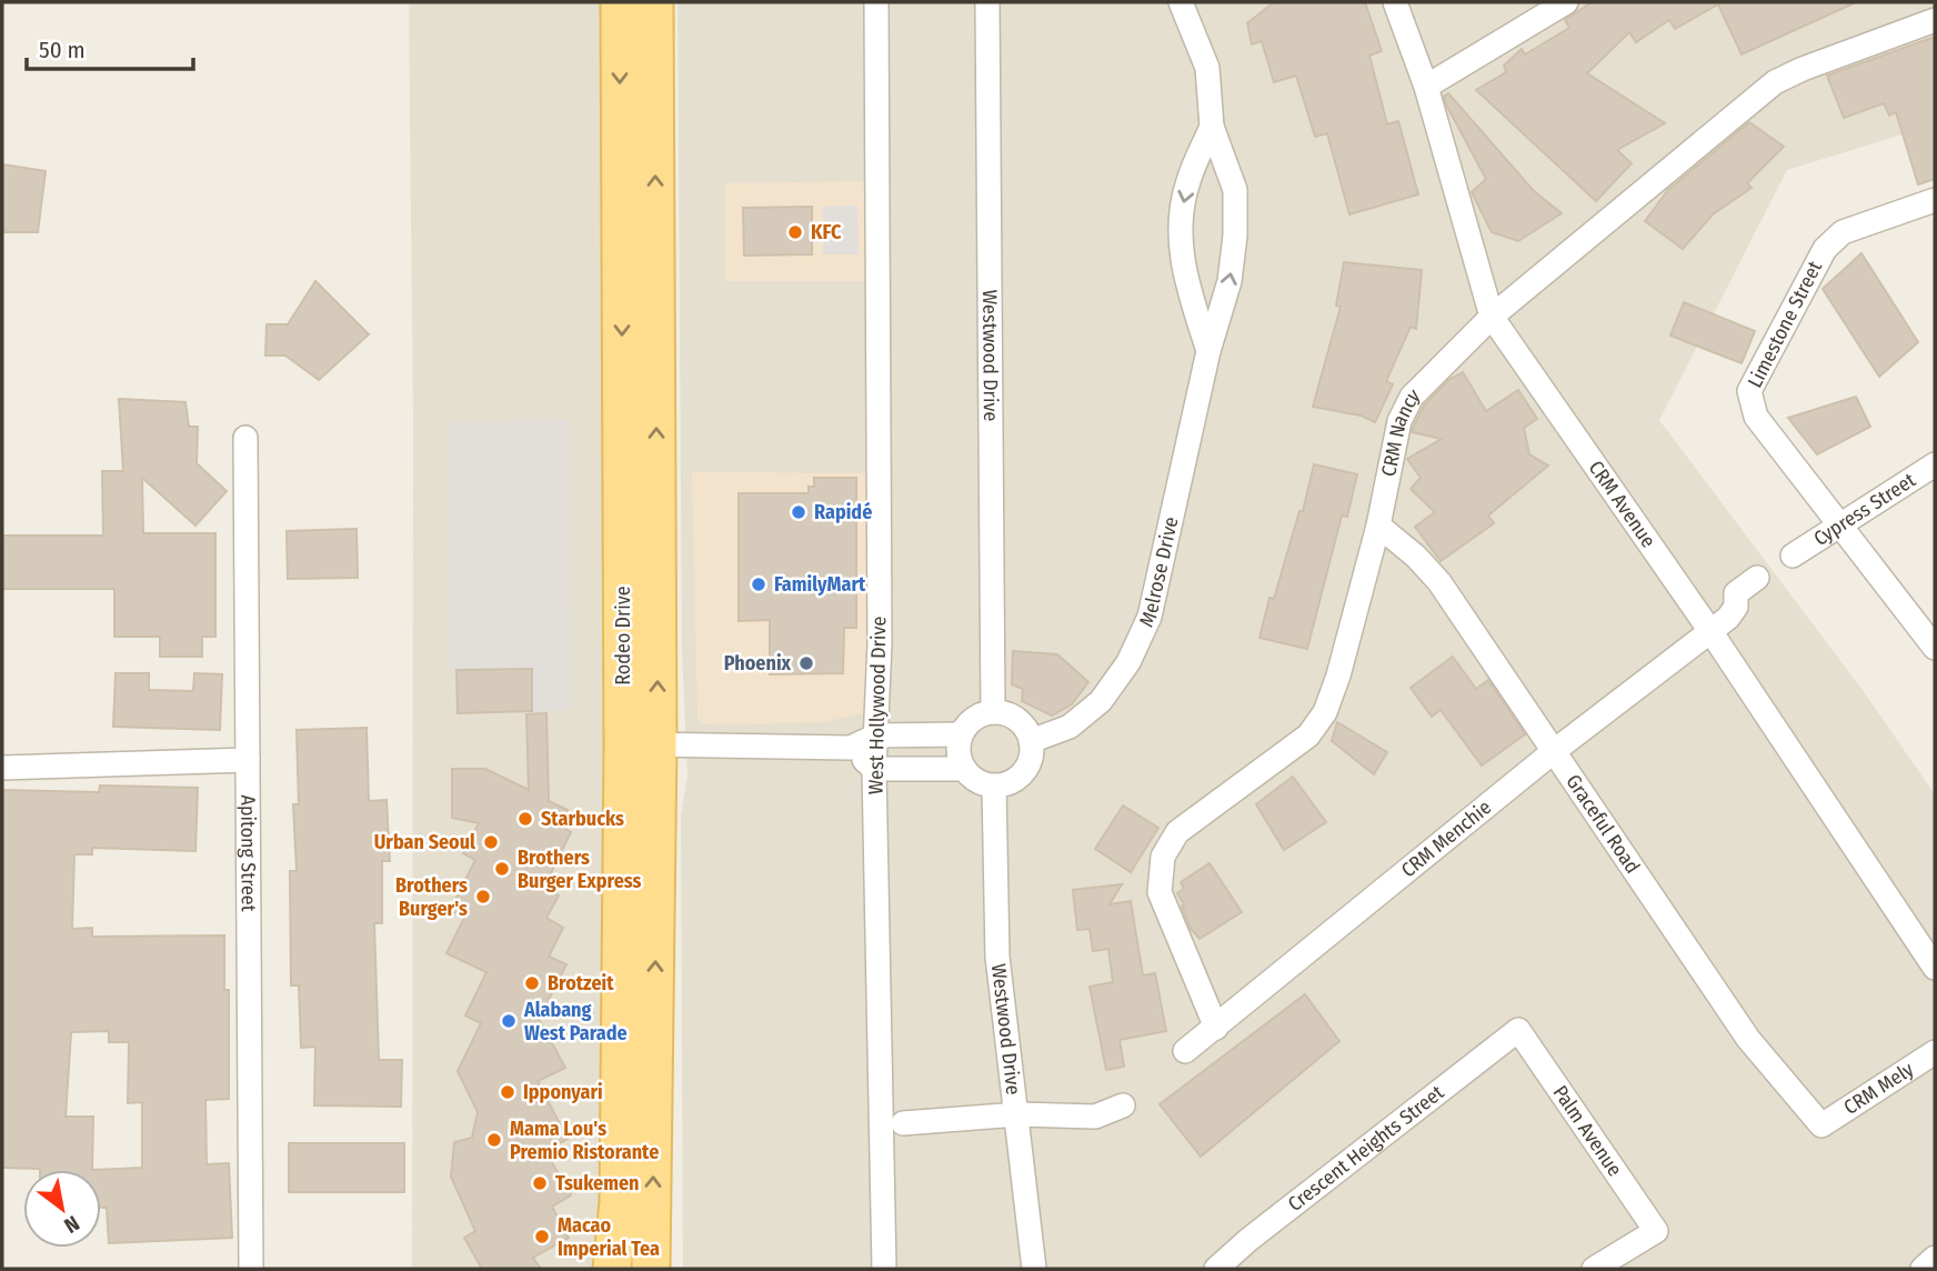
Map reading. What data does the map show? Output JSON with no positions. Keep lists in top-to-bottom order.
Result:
{
  "streets": {
    "main road": ["Rodeo Drive"],
    "street": [
      "Limestone Street",
      "Westwood Drive",
      "CRM Nancy",
      "CRM Avenue",
      "Cypress Street",
      "Melrose Drive",
      "West Hollywood Drive",
      "Graceful Road",
      "CRM Menchie",
      "Apitong Street",
      "CRM Mely",
      "Palm Avenue",
      "Crescent Heights Street"
    ]
  },
  "crossings": [
    ["Limestone Street", "Cypress Street"],
    ["Westwood Drive", "Melrose Drive"],
    ["CRM Nancy", "CRM Avenue"],
    ["CRM Nancy", "Graceful Road"],
    ["CRM Nancy", "CRM Menchie"],
    ["CRM Avenue", "CRM Menchie"],
    ["Graceful Road", "CRM Menchie"],
    ["Graceful Road", "CRM Mely"],
    ["Palm Avenue", "Crescent Heights Street"]
  ],
  "places": [
    "KFC",
    "Rapidé",
    "FamilyMart",
    "Phoenix",
    "Starbucks",
    "Urban Seoul",
    "Brothers Burger Express",
    "Brothers Burger's",
    "Brotzeit",
    "Alabang West Parade",
    "Ipponyari",
    "Mama Lou's Premio Ristorante",
    "Tsukemen",
    "Macao Imperial Tea"
  ],
  "scale_bar": "50 m",
  "north": "bottom right"
}
